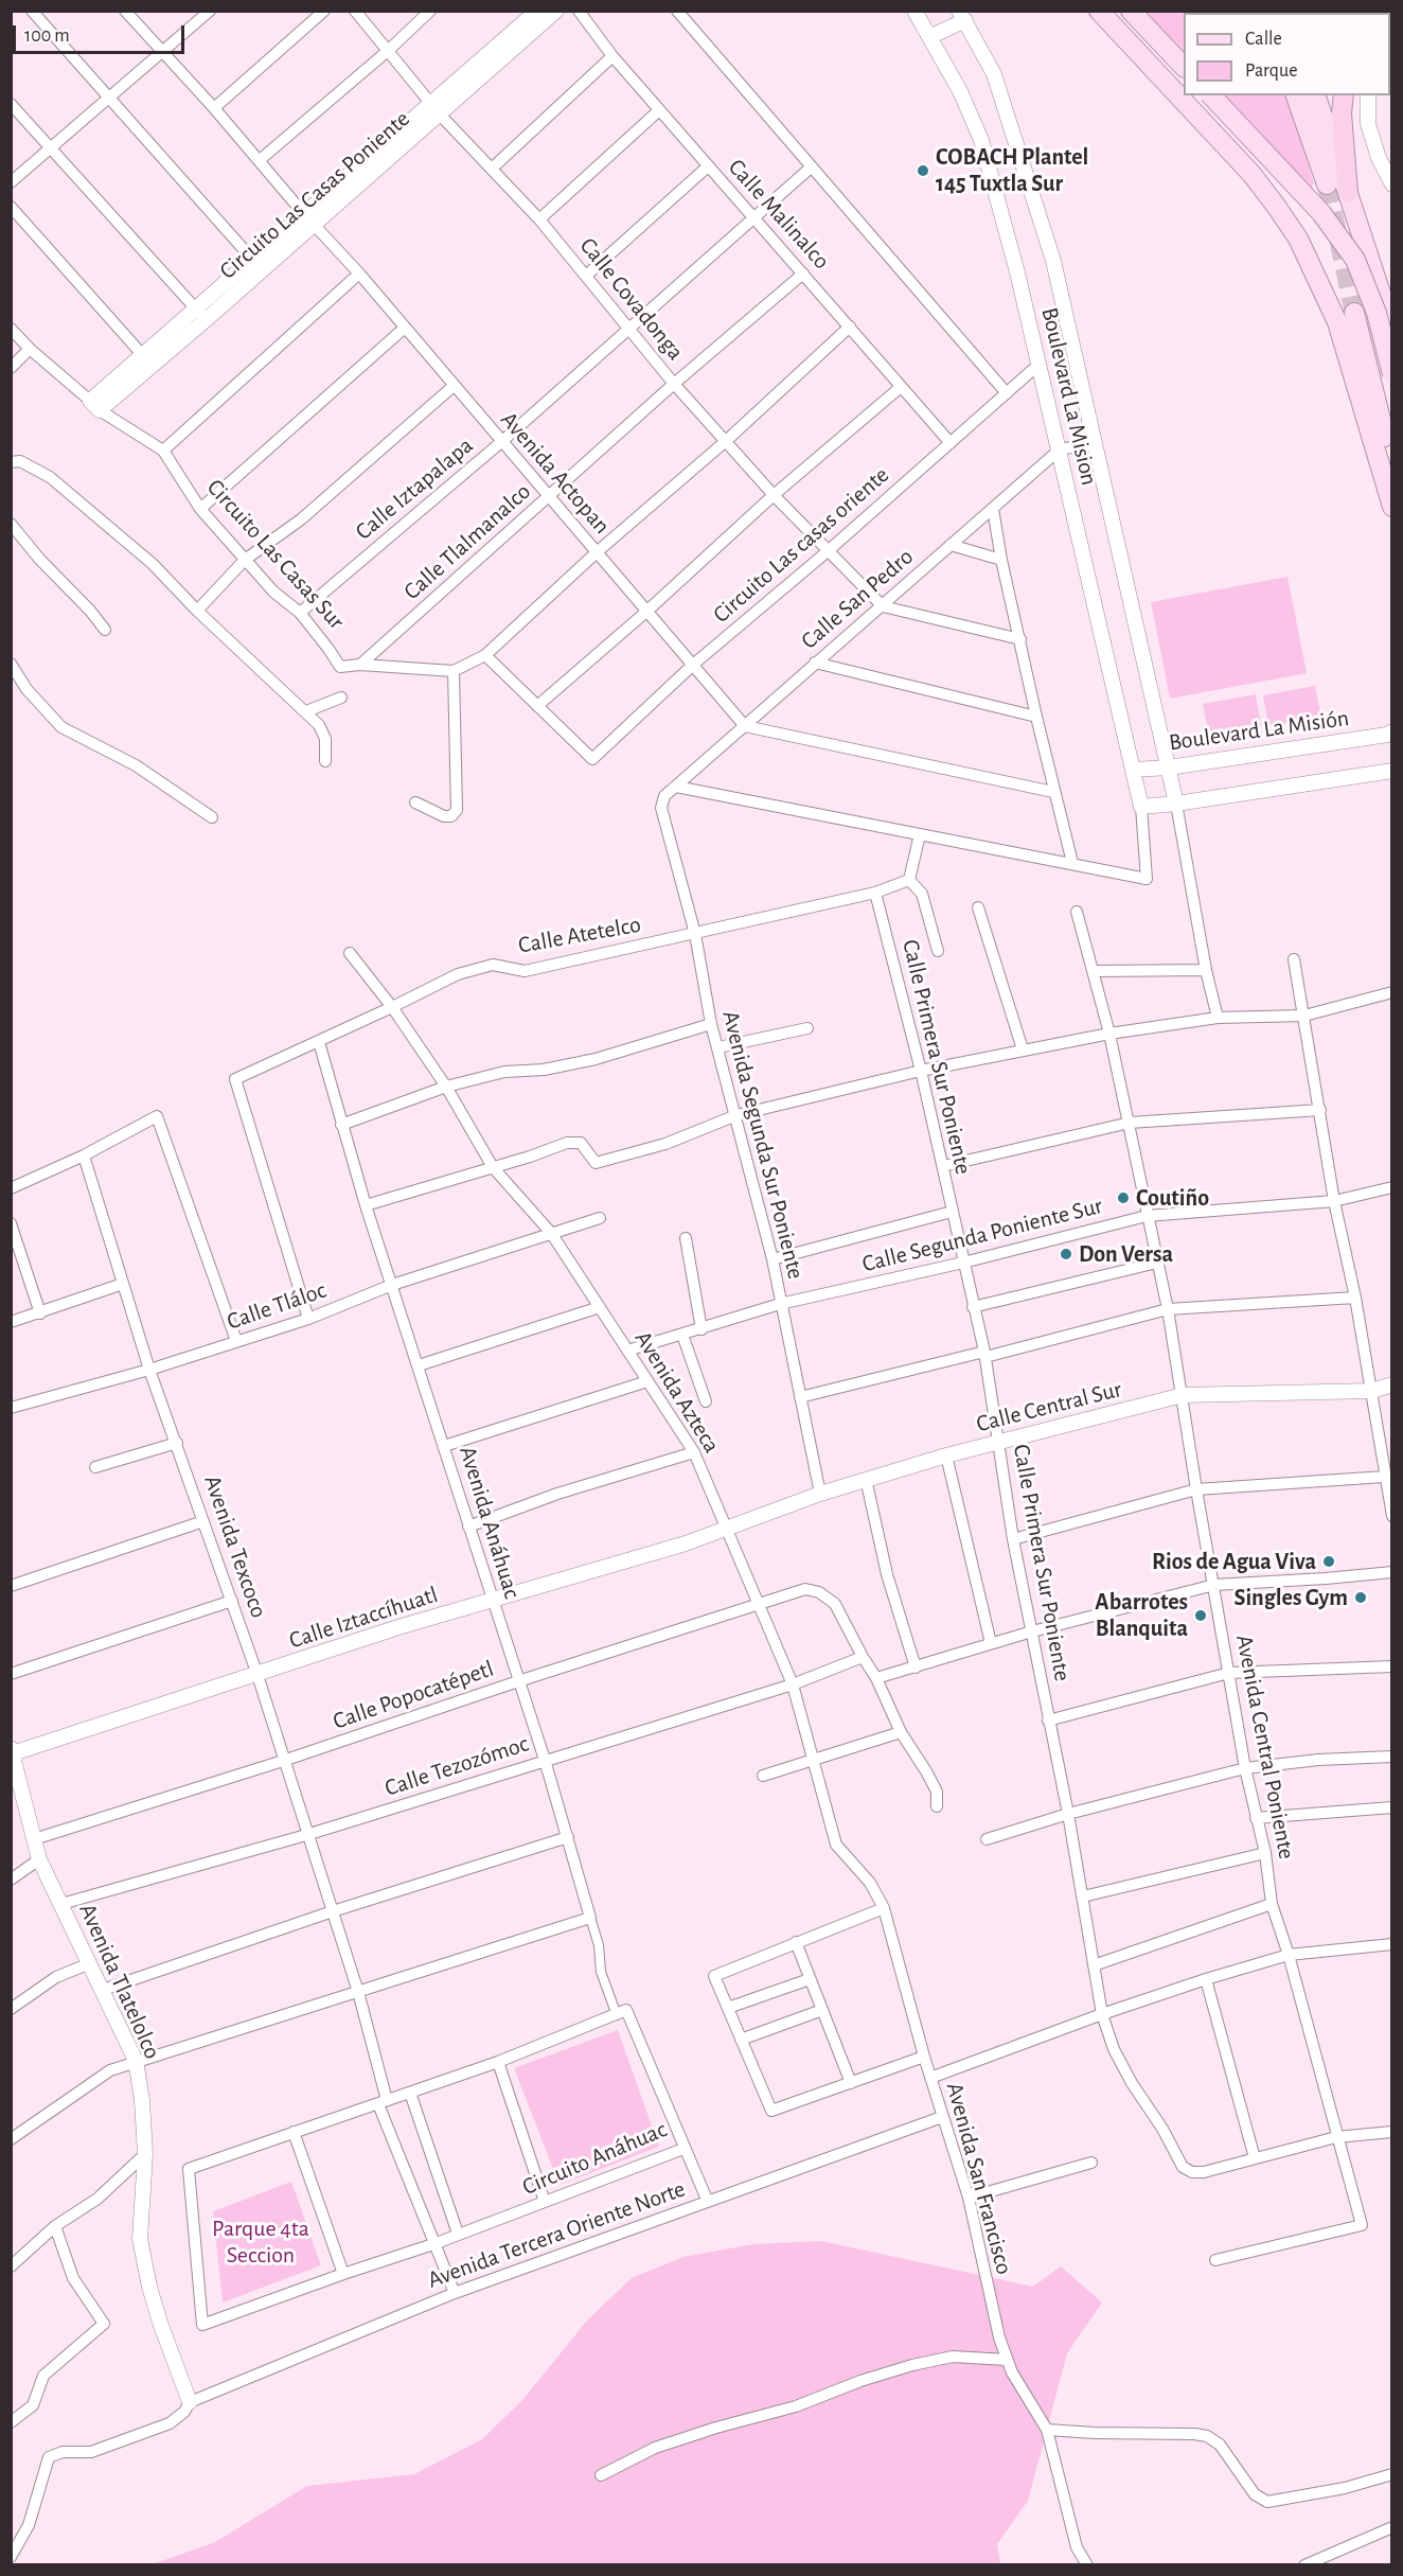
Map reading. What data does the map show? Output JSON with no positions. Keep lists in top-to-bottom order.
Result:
{
  "streets": {
    "street": [
      "Circuito Las Casas Poniente",
      "Calle Malinalco",
      "Calle Covadonga",
      "Boulevard La Mision",
      "Avenida Actopan",
      "Calle Iztapalapa",
      "Calle Tlalmanalco",
      "Circuito Las casas oriente",
      "Circuito Las Casas Sur",
      "Calle San Pedro",
      "Boulevard La Misión",
      "Calle Atetelco",
      "Calle Primera Sur Poniente",
      "Avenida Segunda Sur Poniente",
      "Calle Segunda Poniente Sur",
      "Calle Tláloc",
      "Avenida Azteca",
      "Calle Central Sur",
      "Avenida Anáhuac",
      "Avenida Texcoco",
      "Calle Iztaccíhuatl",
      "Calle Popocatépetl",
      "Avenida Central Poniente",
      "Calle Tezozómoc",
      "Avenida Tlatelolco",
      "Circuito Anáhuac",
      "Avenida San Francisco",
      "Avenida Tercera Oriente Norte"
    ]
  },
  "crossings": [
    ["Circuito Las Casas Poniente", "Calle Covadonga"],
    ["Circuito Las Casas Poniente", "Avenida Actopan"],
    ["Circuito Las Casas Poniente", "Circuito Las Casas Sur"],
    ["Calle Malinalco", "Calle Iztapalapa"],
    ["Calle Malinalco", "Calle Tlalmanalco"],
    ["Calle Malinalco", "Circuito Las casas oriente"],
    ["Calle Covadonga", "Calle Iztapalapa"],
    ["Calle Covadonga", "Calle Tlalmanalco"],
    ["Calle Covadonga", "Circuito Las casas oriente"],
    ["Calle Covadonga", "Calle San Pedro"],
    ["Boulevard La Mision", "Circuito Las casas oriente"],
    ["Boulevard La Mision", "Calle San Pedro"],
    ["Boulevard La Mision", "Boulevard La Misión"],
    ["Avenida Actopan", "Calle Iztapalapa"],
    ["Avenida Actopan", "Calle Tlalmanalco"],
    ["Avenida Actopan", "Circuito Las casas oriente"],
    ["Avenida Actopan", "Calle San Pedro"],
    ["Calle Iztapalapa", "Circuito Las Casas Sur"],
    ["Calle Tlalmanalco", "Circuito Las Casas Sur"],
    ["Calle San Pedro", "Avenida Segunda Sur Poniente"],
    ["Calle Atetelco", "Calle Primera Sur Poniente"],
    ["Calle Atetelco", "Avenida Segunda Sur Poniente"],
    ["Calle Atetelco", "Calle Tláloc"],
    ["Calle Atetelco", "Avenida Azteca"],
    ["Calle Atetelco", "Avenida Anáhuac"],
    ["Calle Primera Sur Poniente", "Calle Segunda Poniente Sur"],
    ["Calle Primera Sur Poniente", "Calle Central Sur"],
    ["Avenida Segunda Sur Poniente", "Calle Segunda Poniente Sur"],
    ["Avenida Segunda Sur Poniente", "Calle Central Sur"],
    ["Calle Segunda Poniente Sur", "Avenida Azteca"],
    ["Calle Segunda Poniente Sur", "Avenida Central Poniente"],
    ["Calle Tláloc", "Avenida Azteca"],
    ["Calle Tláloc", "Avenida Anáhuac"],
    ["Calle Tláloc", "Avenida Texcoco"],
    ["Avenida Azteca", "Calle Central Sur"],
    ["Avenida Azteca", "Calle Iztaccíhuatl"],
    ["Avenida Azteca", "Calle Popocatépetl"],
    ["Avenida Azteca", "Calle Tezozómoc"],
    ["Avenida Azteca", "Avenida San Francisco"],
    ["Calle Central Sur", "Calle Iztaccíhuatl"],
    ["Calle Central Sur", "Avenida Central Poniente"],
    ["Avenida Anáhuac", "Calle Iztaccíhuatl"],
    ["Avenida Anáhuac", "Calle Popocatépetl"],
    ["Avenida Anáhuac", "Calle Tezozómoc"],
    ["Avenida Anáhuac", "Circuito Anáhuac"],
    ["Avenida Texcoco", "Calle Iztaccíhuatl"],
    ["Avenida Texcoco", "Calle Popocatépetl"],
    ["Avenida Texcoco", "Calle Tezozómoc"],
    ["Avenida Texcoco", "Circuito Anáhuac"],
    ["Avenida Texcoco", "Avenida Tercera Oriente Norte"],
    ["Calle Iztaccíhuatl", "Avenida Tlatelolco"],
    ["Calle Popocatépetl", "Calle Tezozómoc"],
    ["Calle Popocatépetl", "Avenida Tlatelolco"],
    ["Calle Tezozómoc", "Avenida Tlatelolco"],
    ["Avenida Tlatelolco", "Avenida Tercera Oriente Norte"],
    ["Avenida San Francisco", "Avenida Tercera Oriente Norte"]
  ],
  "parks": ["Parque 4ta Seccion"],
  "places": [
    "COBACH Plantel 145 Tuxtla Sur",
    "Coutiño",
    "Don Versa",
    "Rios de Agua Viva",
    "Singles Gym",
    "Abarrotes Blanquita"
  ],
  "legend": ["Calle", "Parque"],
  "scale_bar": "100 m"
}
